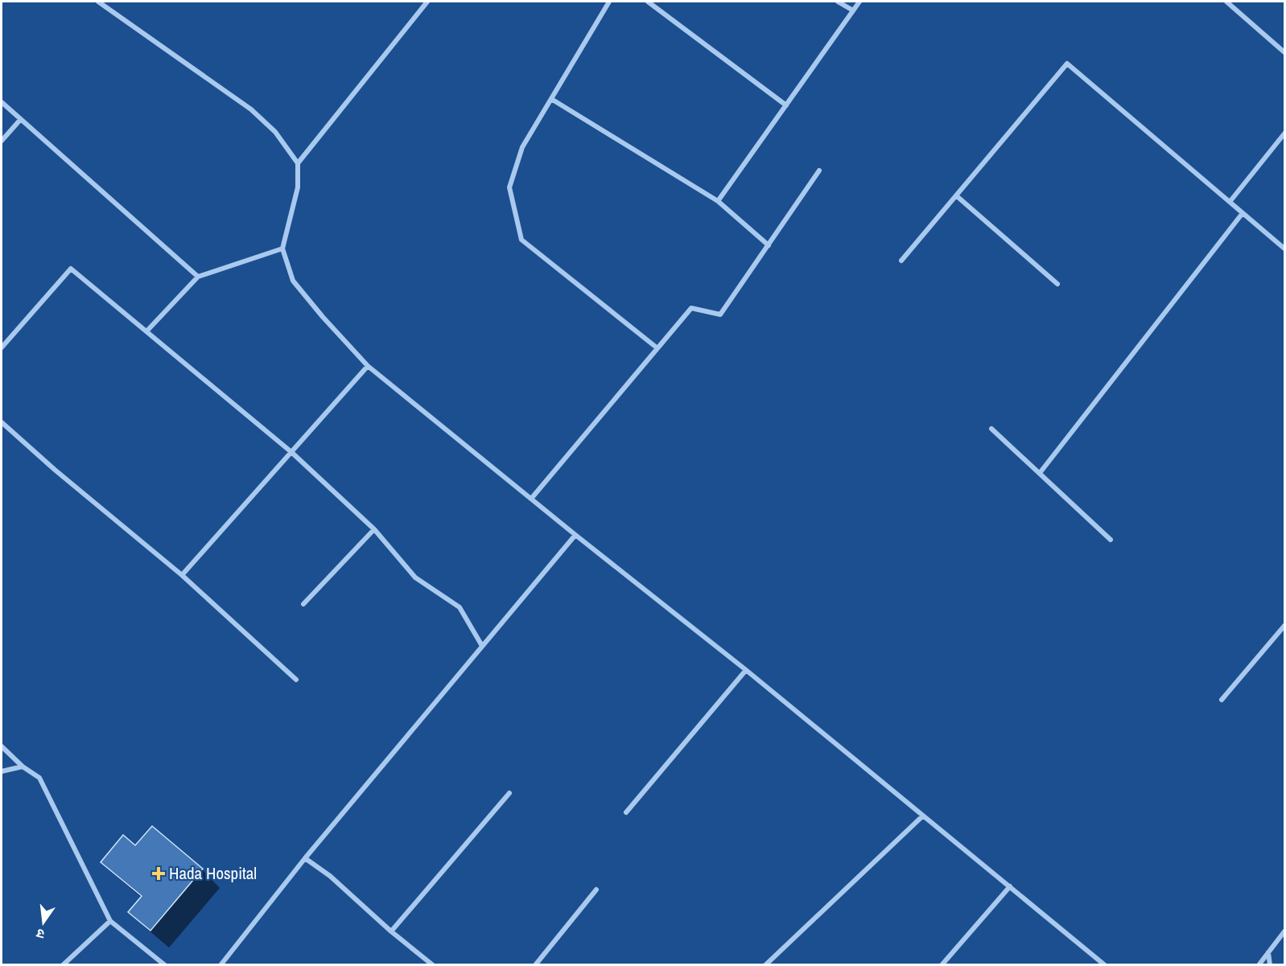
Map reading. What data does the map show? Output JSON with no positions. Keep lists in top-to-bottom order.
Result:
{
  "places": {
    "health": ["Hada Hospital"]
  },
  "north": "bottom"
}
